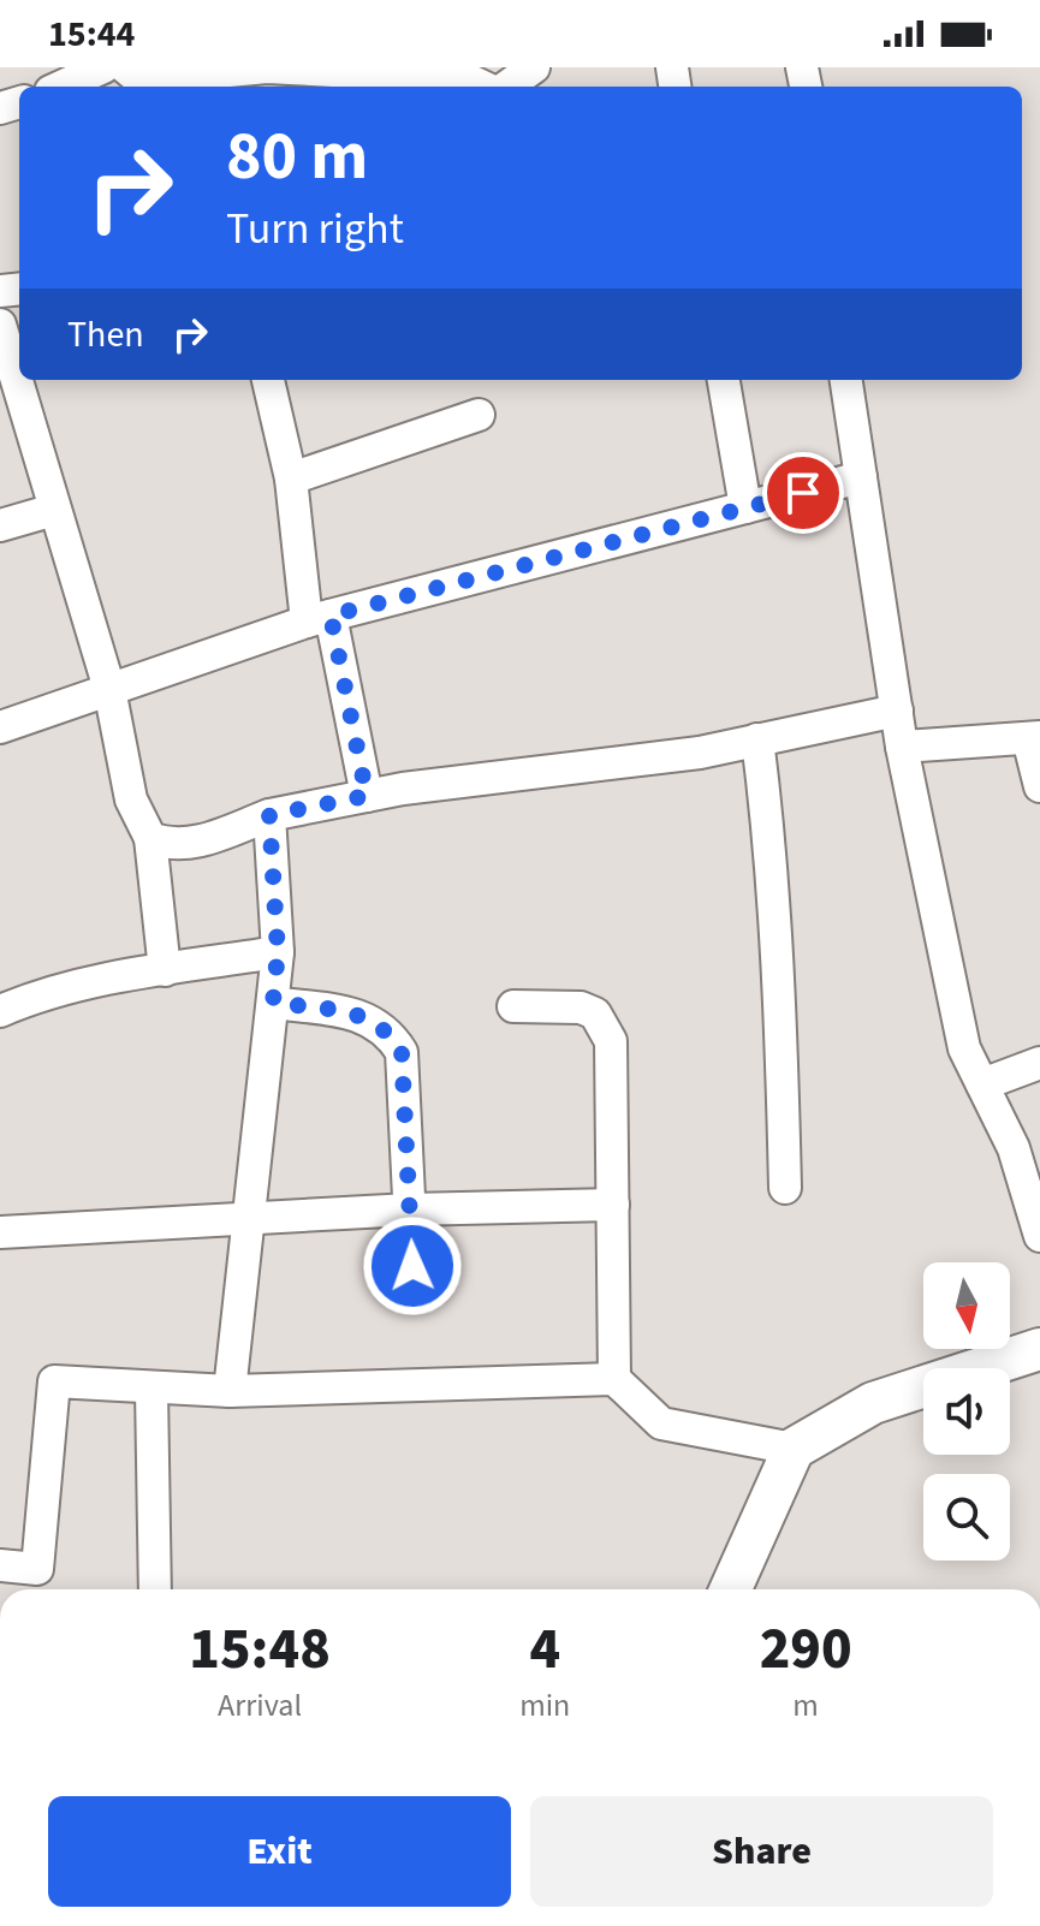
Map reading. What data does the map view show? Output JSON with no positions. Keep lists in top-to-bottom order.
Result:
{
  "north": "bottom",
  "page": {
    "status": "15:44",
    "turn": ["80 m", "Turn right"],
    "then": "Then",
    "eta": [
      "15:48",
      "Arrival",
      "4",
      "min",
      "290",
      "m"
    ],
    "buttons": ["Exit", "Share"]
  }
}
